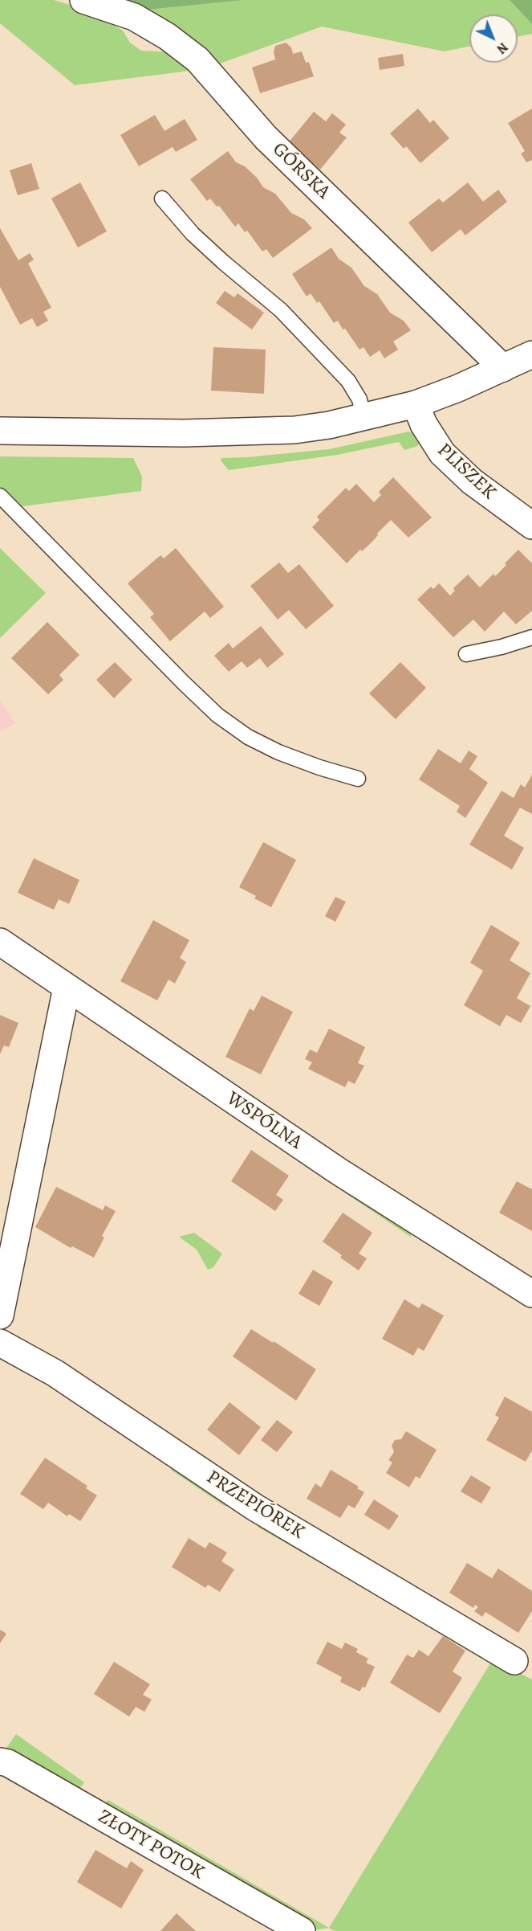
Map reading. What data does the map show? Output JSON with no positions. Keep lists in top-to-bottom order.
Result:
{
  "streets": {
    "street": [
      "GÓRSKA",
      "PLISZEK",
      "WSPÓLNA",
      "PRZEPIÓREK",
      "ZŁOTY POTOK"
    ]
  },
  "north": "bottom right"
}
